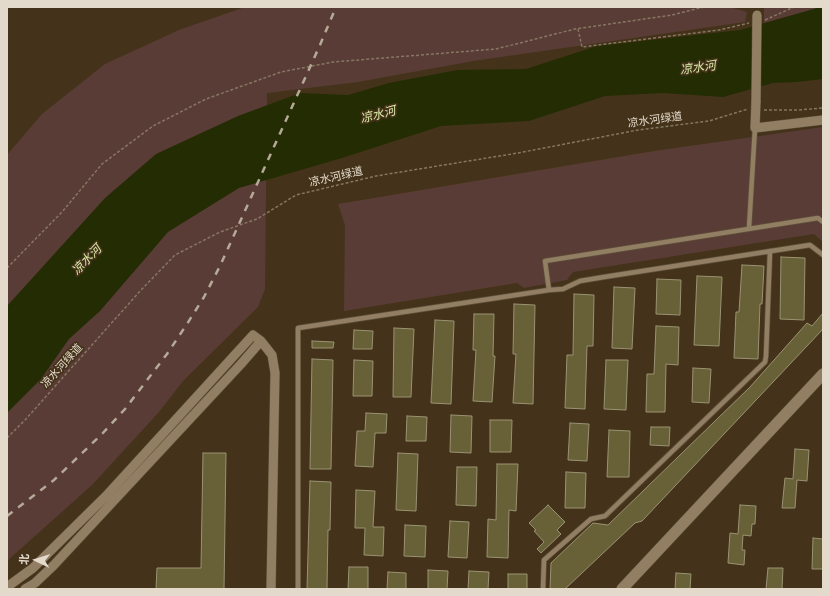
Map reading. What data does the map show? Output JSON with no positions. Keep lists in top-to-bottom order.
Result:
{
  "streets": {
    "path": ["凉水河绿道"]
  },
  "water": ["凉水河"],
  "north": "left"
}
